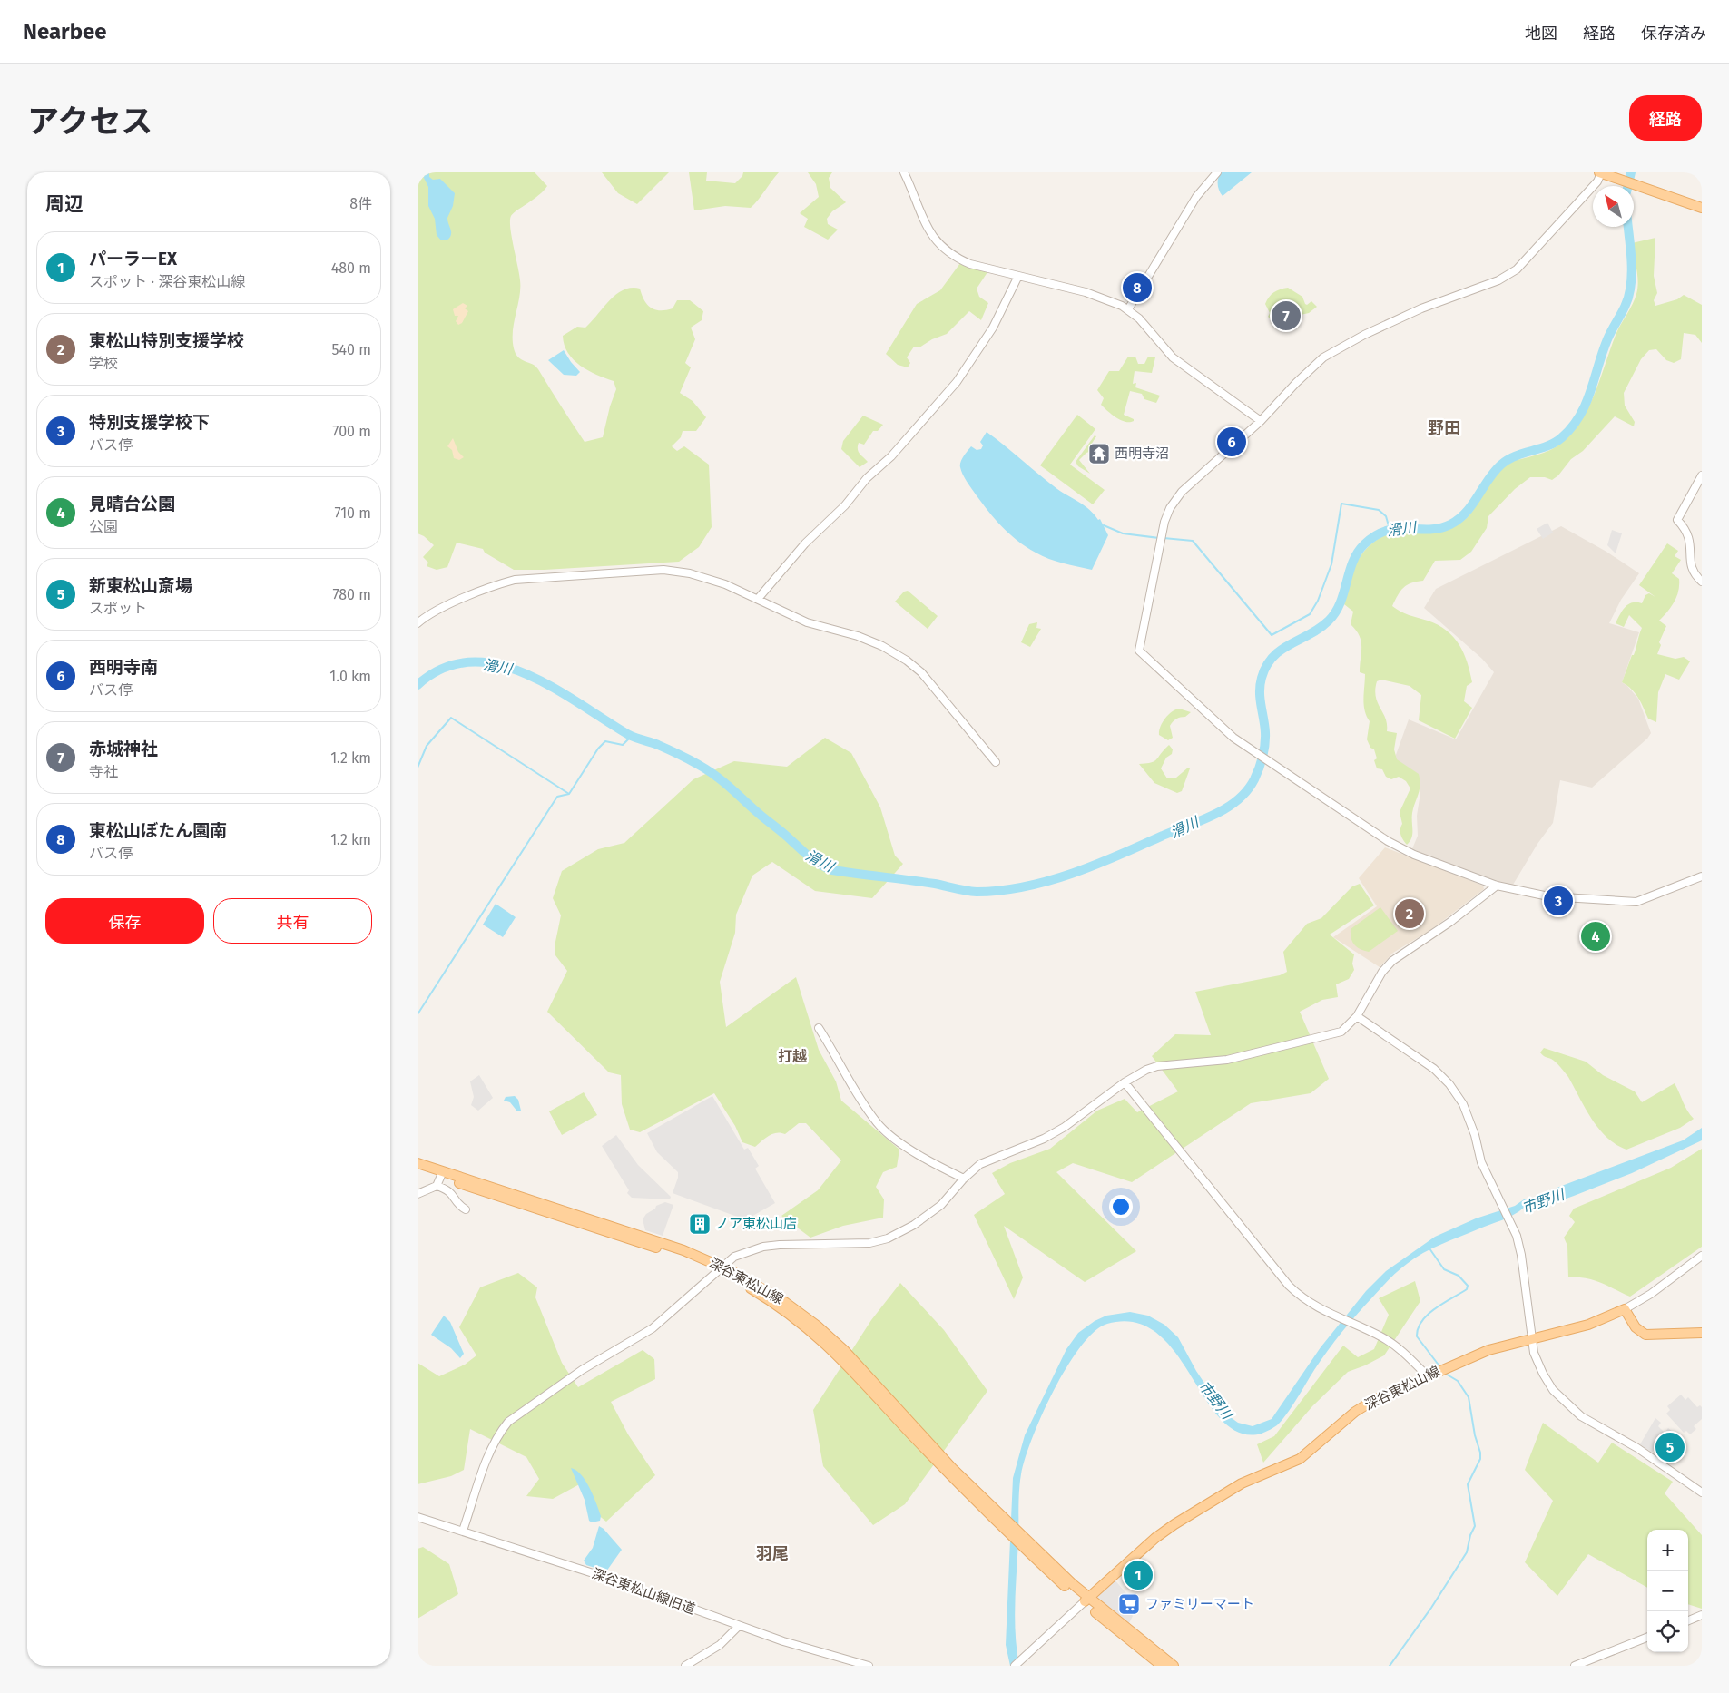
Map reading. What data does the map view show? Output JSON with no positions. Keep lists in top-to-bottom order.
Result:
{
  "streets": {
    "main road": ["深谷東松山線"],
    "street": ["深谷東松山線旧道"]
  },
  "districts": ["野田", "打越", "羽尾"],
  "water": ["滑川", "市野川"],
  "places": {
    "temple": ["西明寺沼"],
    "building": ["ノア東松山店"],
    "supermarket": ["ファミリーマート"]
  },
  "north": "top left",
  "page": {
    "header": "Nearbee",
    "nav": ["地図", "経路", "保存済み"],
    "title": "アクセス",
    "buttons": [
      "経路",
      ["保存", "共有"]
    ],
    "heading": ["周辺", "8件"],
    "list": [
      {
        "mark": "1",
        "name": "パーラーEX",
        "note": "スポット · 深谷東松山線",
        "value": "480 m"
      },
      {
        "mark": "2",
        "name": "東松山特別支援学校",
        "note": "学校",
        "value": "540 m"
      },
      {
        "mark": "3",
        "name": "特別支援学校下",
        "note": "バス停",
        "value": "700 m"
      },
      {
        "mark": "4",
        "name": "見晴台公園",
        "note": "公園",
        "value": "710 m"
      },
      {
        "mark": "5",
        "name": "新東松山斎場",
        "note": "スポット",
        "value": "780 m"
      },
      {
        "mark": "6",
        "name": "西明寺南",
        "note": "バス停",
        "value": "1.0 km"
      },
      {
        "mark": "7",
        "name": "赤城神社",
        "note": "寺社",
        "value": "1.2 km"
      },
      {
        "mark": "8",
        "name": "東松山ぼたん園南",
        "note": "バス停",
        "value": "1.2 km"
      }
    ],
    "pins": [
      "8",
      "7",
      "6",
      "3",
      "2",
      "4",
      "5",
      "1"
    ],
    "map_buttons": ["+", "−"]
  }
}
